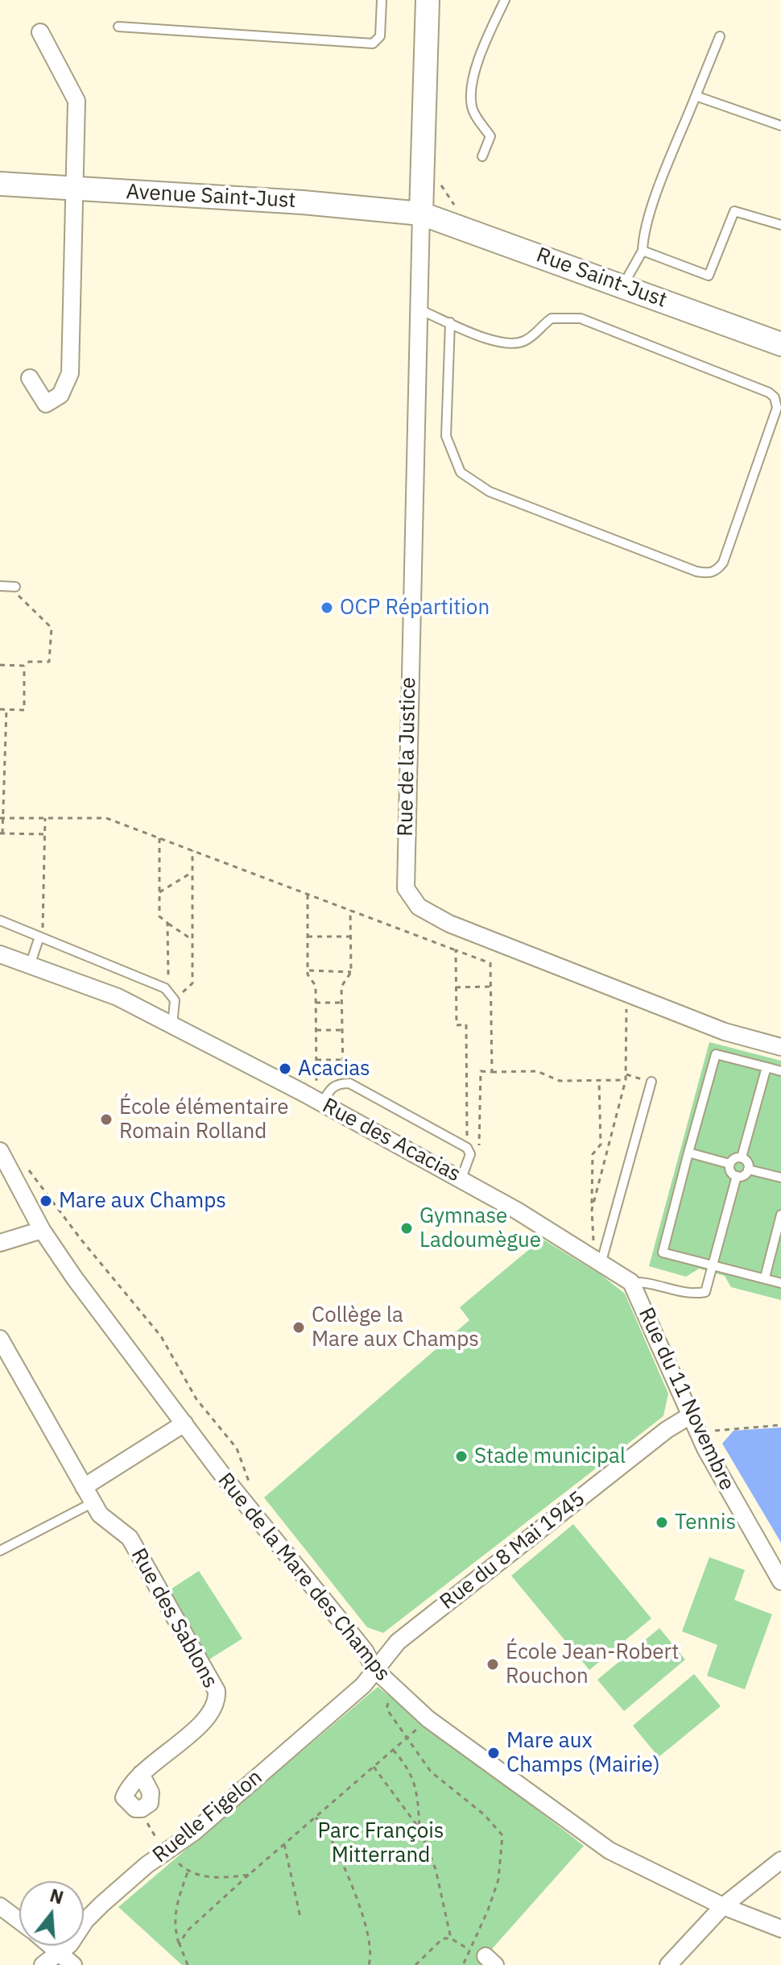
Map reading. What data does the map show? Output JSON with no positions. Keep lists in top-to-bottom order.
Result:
{
  "streets": {
    "street": [
      "Avenue Saint-Just",
      "Rue Saint-Just",
      "Rue de la Justice",
      "Rue des Acacias",
      "Rue du 11 Novembre",
      "Rue du 8 Mai 1945",
      "Rue de la Mare des Champs",
      "Rue des Sablons",
      "Ruelle Figelon"
    ]
  },
  "crossings": [
    ["Avenue Saint-Just", "Rue Saint-Just"],
    ["Avenue Saint-Just", "Rue de la Justice"],
    ["Rue Saint-Just", "Rue de la Justice"],
    ["Rue des Acacias", "Rue du 11 Novembre"],
    ["Rue du 11 Novembre", "Rue du 8 Mai 1945"],
    ["Rue du 8 Mai 1945", "Rue de la Mare des Champs"],
    ["Rue du 8 Mai 1945", "Ruelle Figelon"],
    ["Rue de la Mare des Champs", "Ruelle Figelon"]
  ],
  "parks": ["Parc François Mitterrand"],
  "places": [
    "OCP Répartition",
    "Acacias",
    "École élémentaire Romain Rolland",
    "Mare aux Champs",
    "Gymnase Ladoumègue",
    "Collège la Mare aux Champs",
    "Stade municipal",
    "Tennis",
    "École Jean-Robert Rouchon",
    "Mare aux Champs (Mairie)"
  ],
  "north": "top"
}
